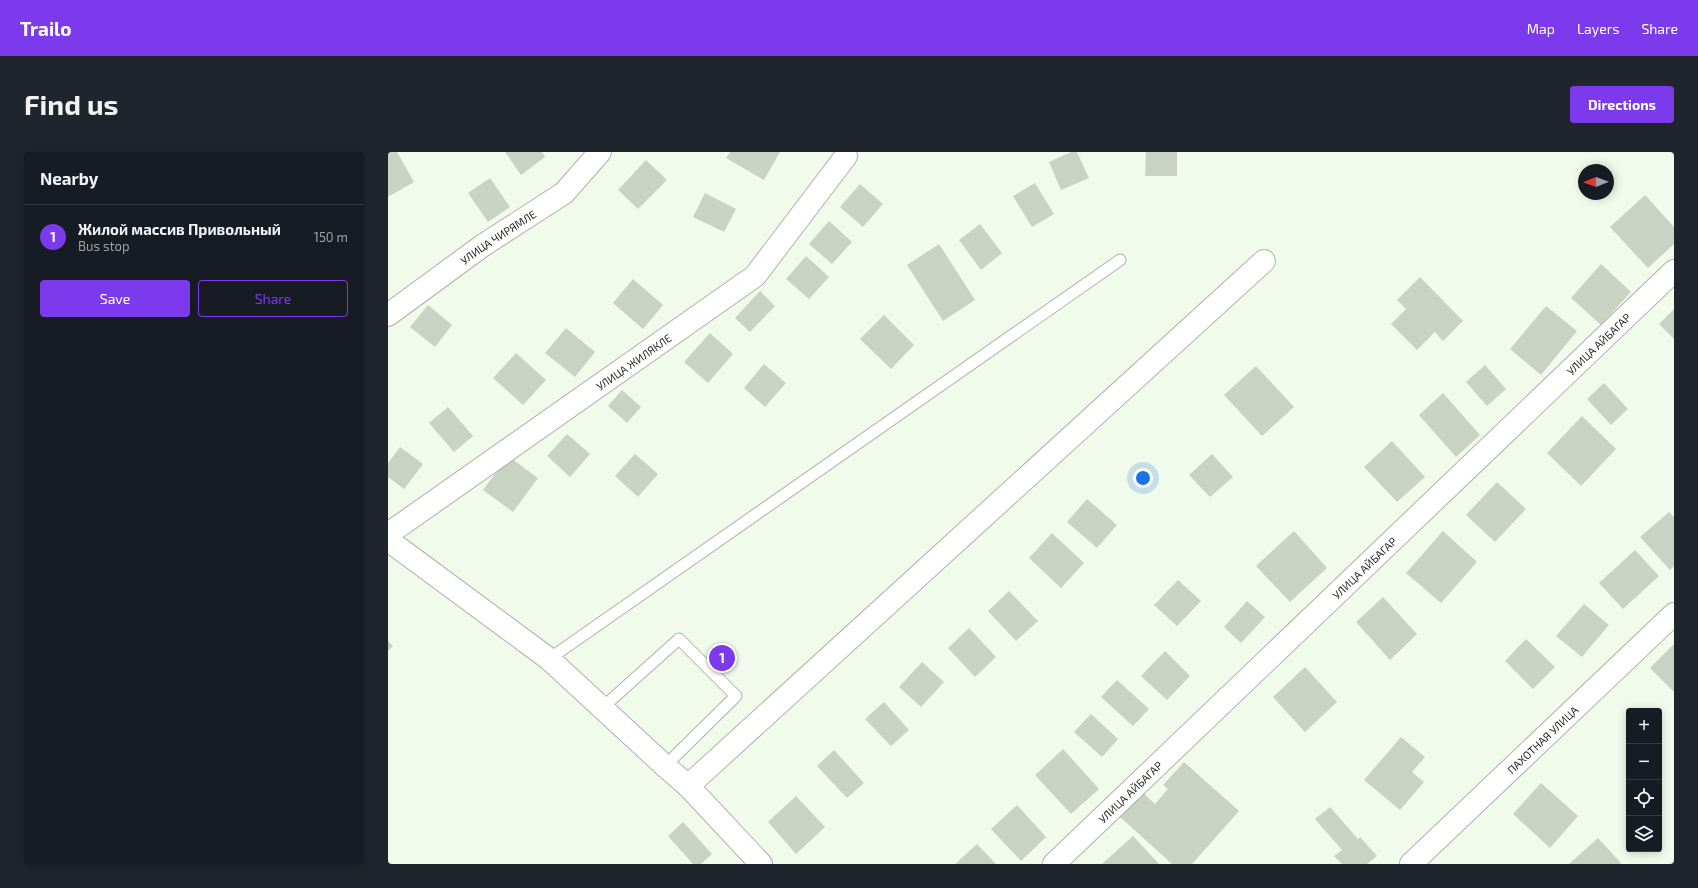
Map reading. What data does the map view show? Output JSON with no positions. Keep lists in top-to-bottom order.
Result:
{
  "streets": {
    "street": [
      "УЛИЦА ЧИРЯМЛЕ",
      "УЛИЦА АЙБАГАР",
      "УЛИЦА ЖИЛЯКЛЕ",
      "ПАХОТНАЯ УЛИЦА"
    ]
  },
  "north": "left",
  "page": {
    "header": "Trailo",
    "nav": ["Map", "Layers", "Share"],
    "buttons": [
      "Directions",
      ["Save", "Share"]
    ],
    "title": "Find us",
    "heading": "Nearby",
    "list": [
      {
        "mark": "1",
        "name": "Жилой массив Привольный",
        "note": "Bus stop",
        "value": "150 m"
      }
    ],
    "pins": "1",
    "map_buttons": ["+", "−"]
  }
}
